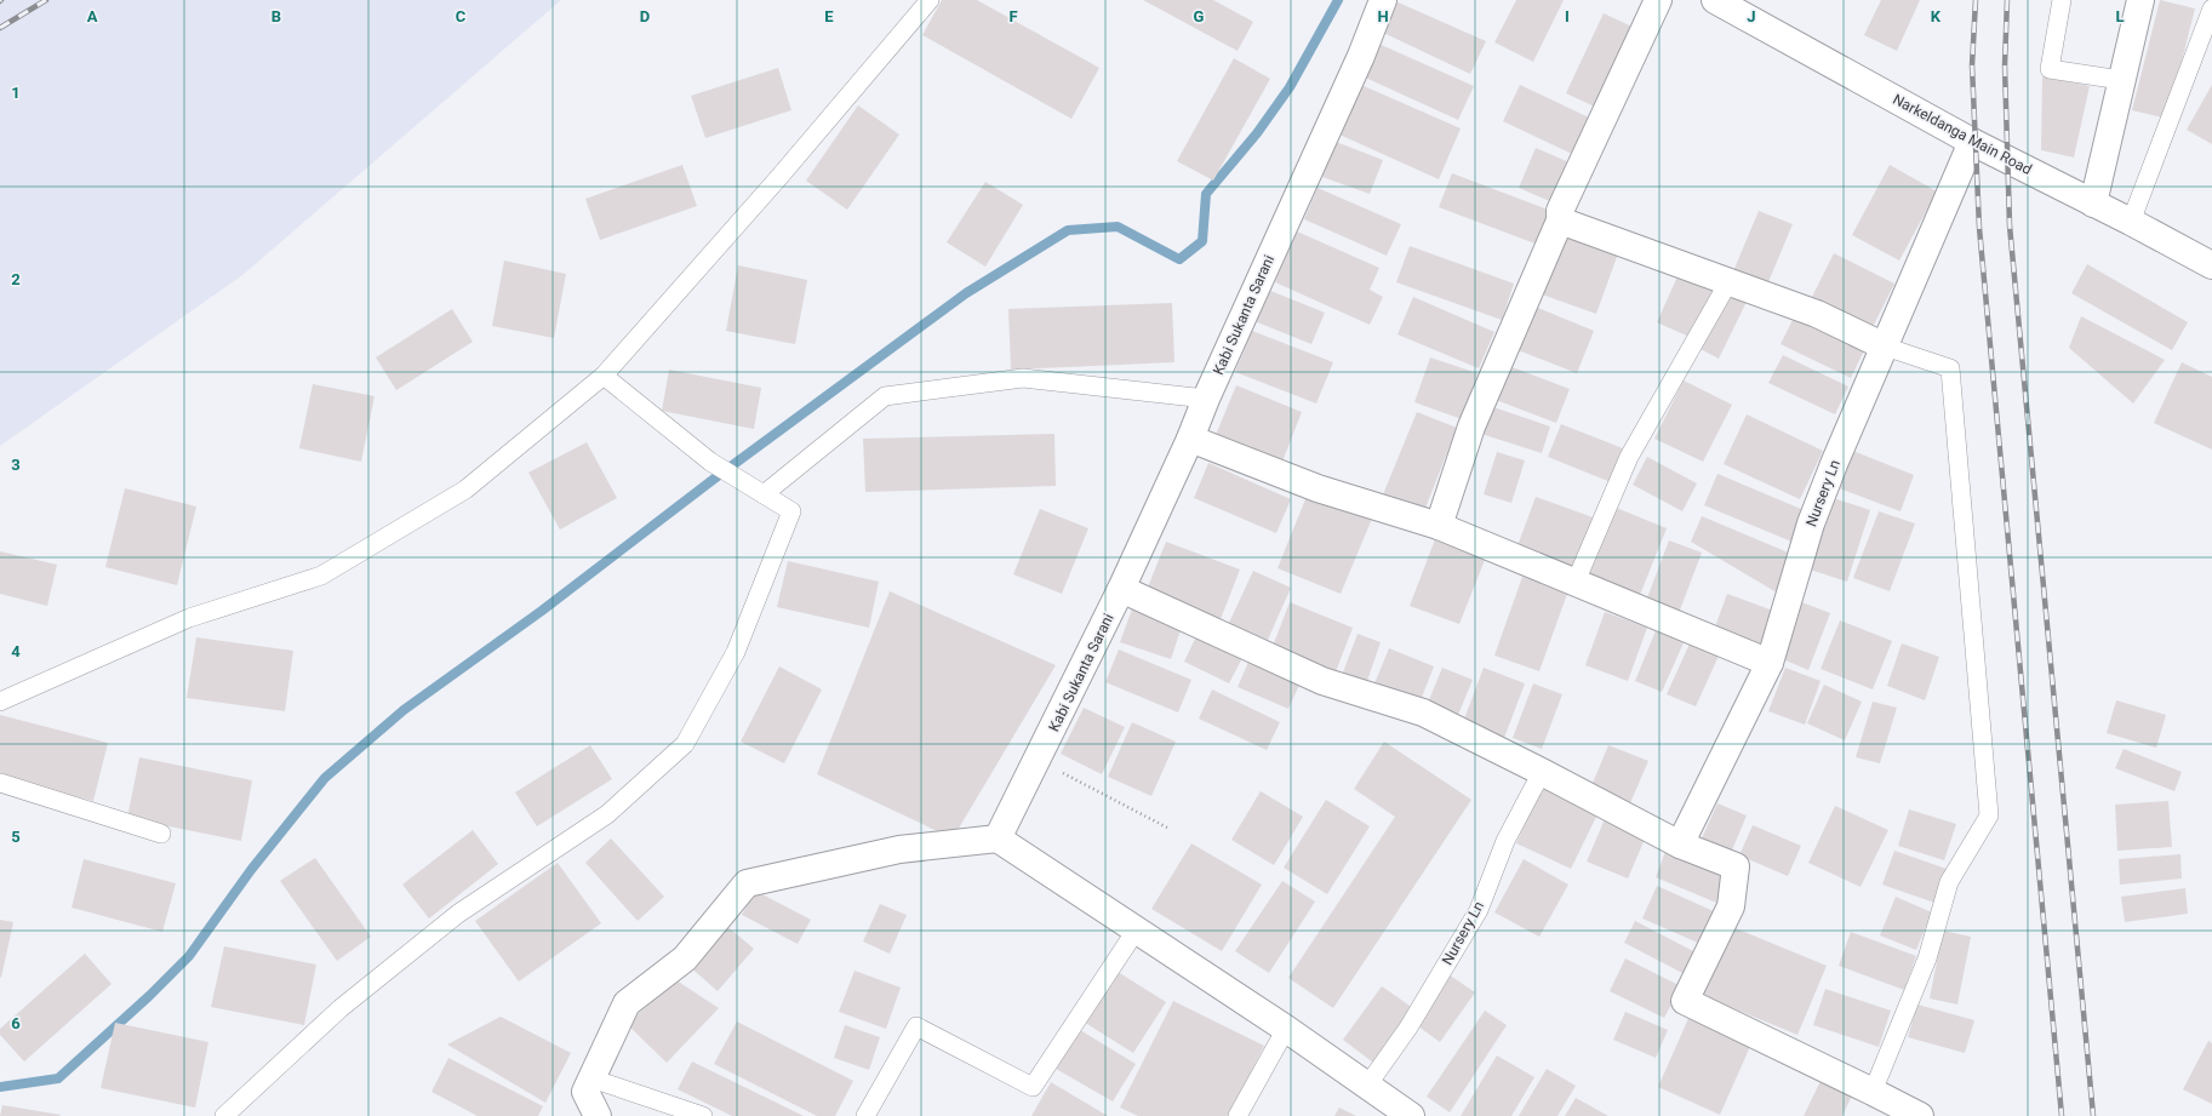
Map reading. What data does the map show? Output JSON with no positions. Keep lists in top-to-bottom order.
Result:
{
  "streets": {
    "street": ["Narkeldanga Main Road", "Kabi Sukanta Sarani", "Nursery Ln"]
  },
  "crossings": [
    ["Narkeldanga Main Road", "Nursery Ln"]
  ],
  "grid": {
    "columns": [
      "A",
      "B",
      "C",
      "D",
      "E",
      "F",
      "G",
      "H",
      "I",
      "J",
      "K",
      "L"
    ],
    "rows": [
      "1",
      "2",
      "3",
      "4",
      "5",
      "6"
    ]
  }
}
